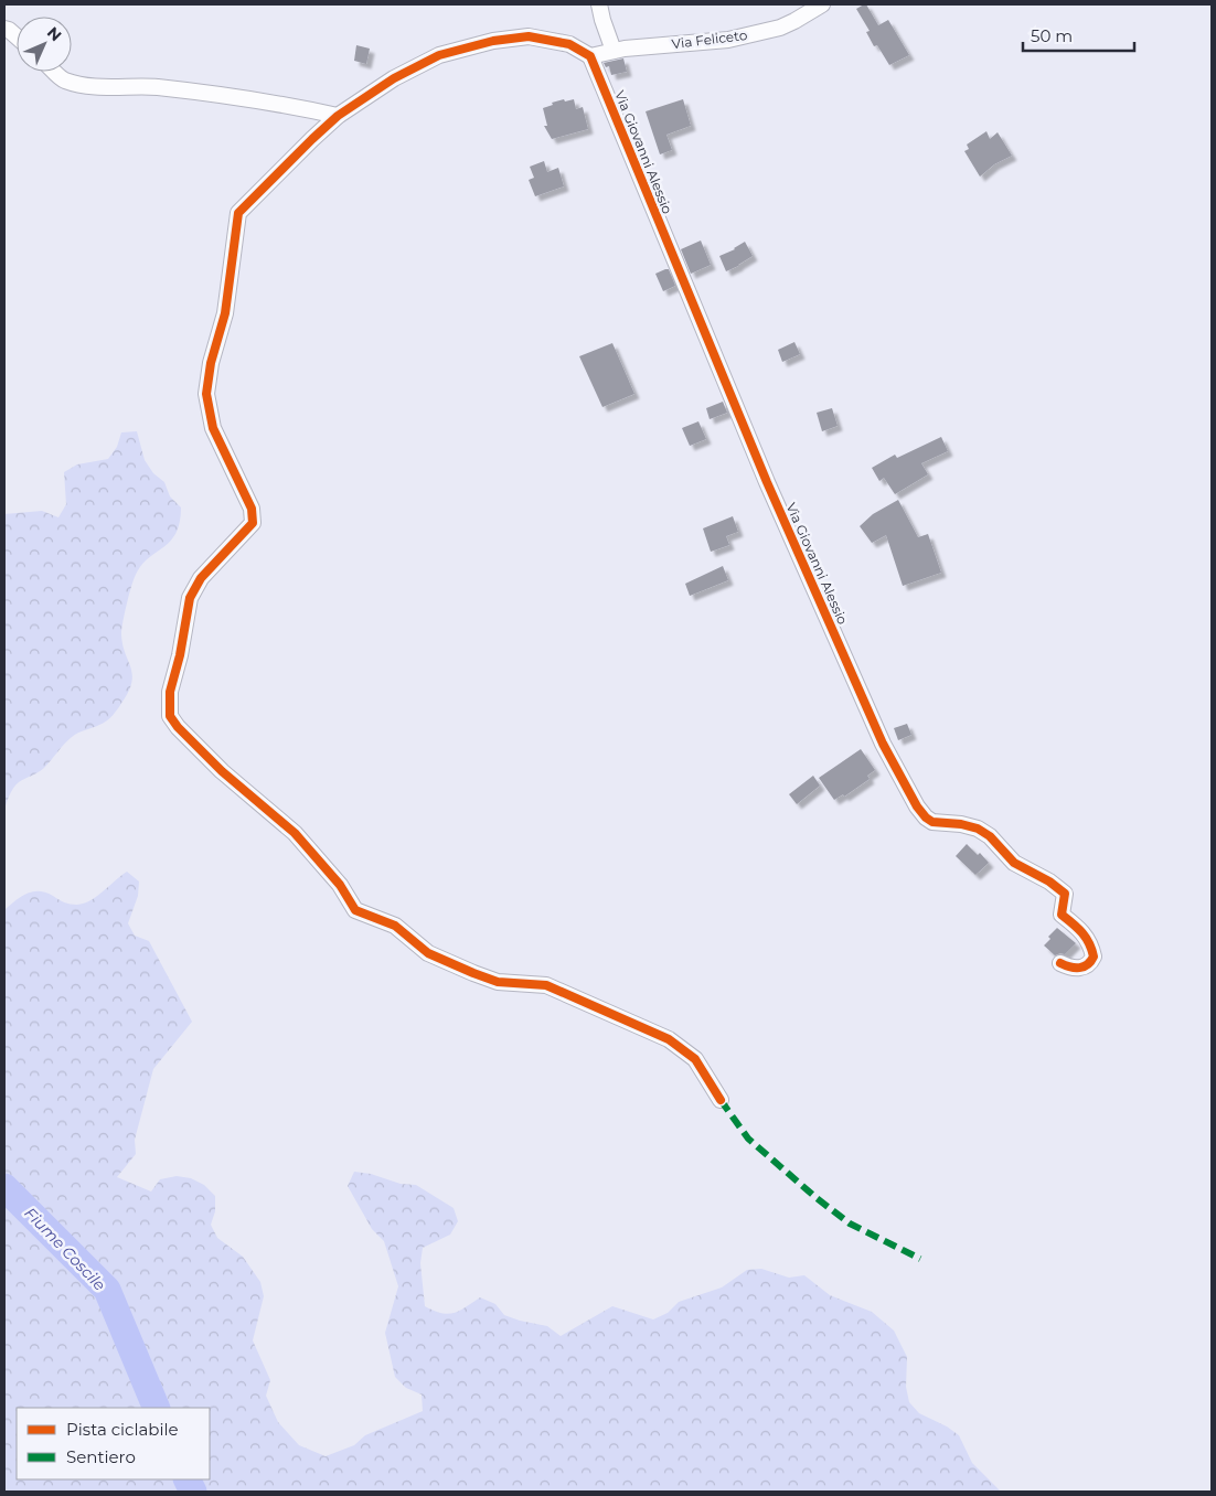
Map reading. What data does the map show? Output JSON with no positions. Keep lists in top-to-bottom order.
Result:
{
  "streets": {
    "street": ["Via Feliceto", "Via Giovanni Alessio"]
  },
  "crossings": [
    ["Via Feliceto", "Via Giovanni Alessio"]
  ],
  "water": ["Fiume Coscile"],
  "legend": ["Pista ciclabile", "Sentiero"],
  "scale_bar": "50 m",
  "north": "top right"
}
